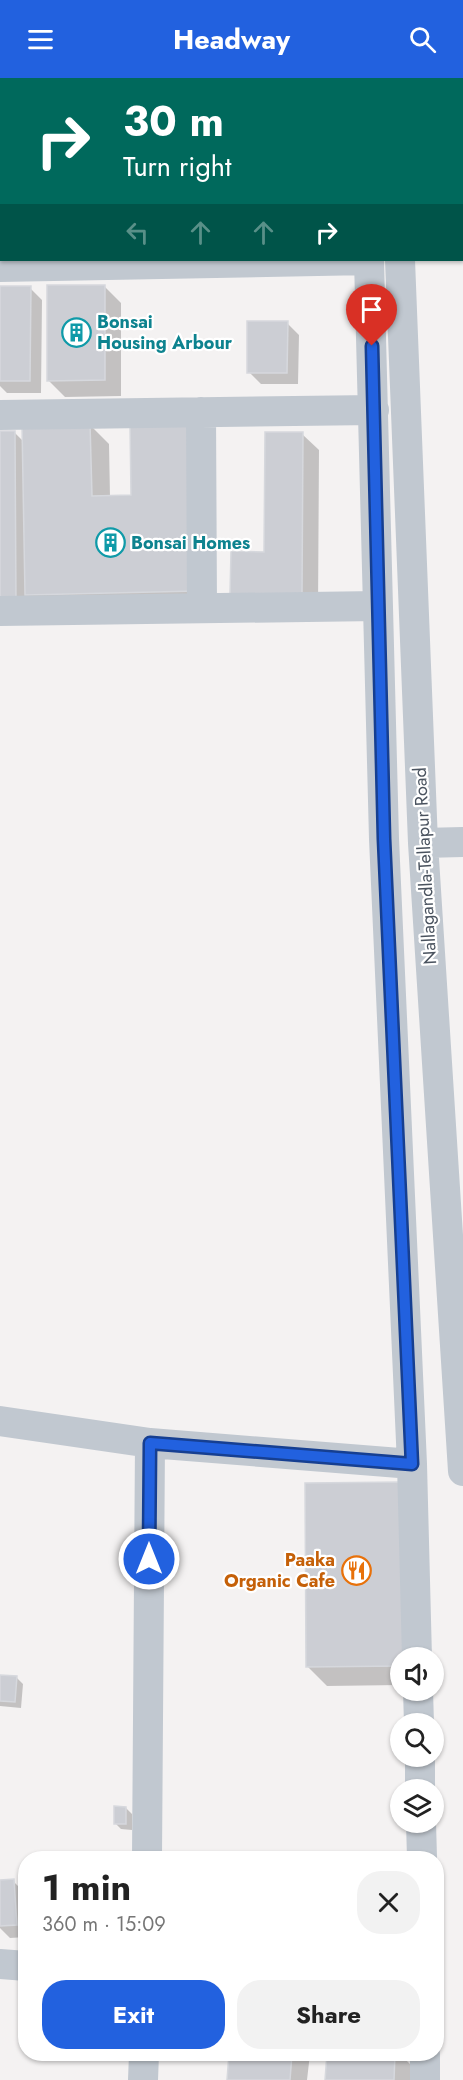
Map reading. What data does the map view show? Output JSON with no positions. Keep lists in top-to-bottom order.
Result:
{
  "streets": {
    "street": ["Nallagandla-Tellapur Road"]
  },
  "places": {
    "building": ["Bonsai Housing Arbour", "Bonsai Homes"],
    "restaurant": ["Paaka Organic Cafe"]
  },
  "page": {
    "header": "Headway",
    "turn": ["30 m", "Turn right"],
    "heading": ["1 min", "360 m · 15:09"],
    "buttons": ["Exit", "Share"]
  }
}
